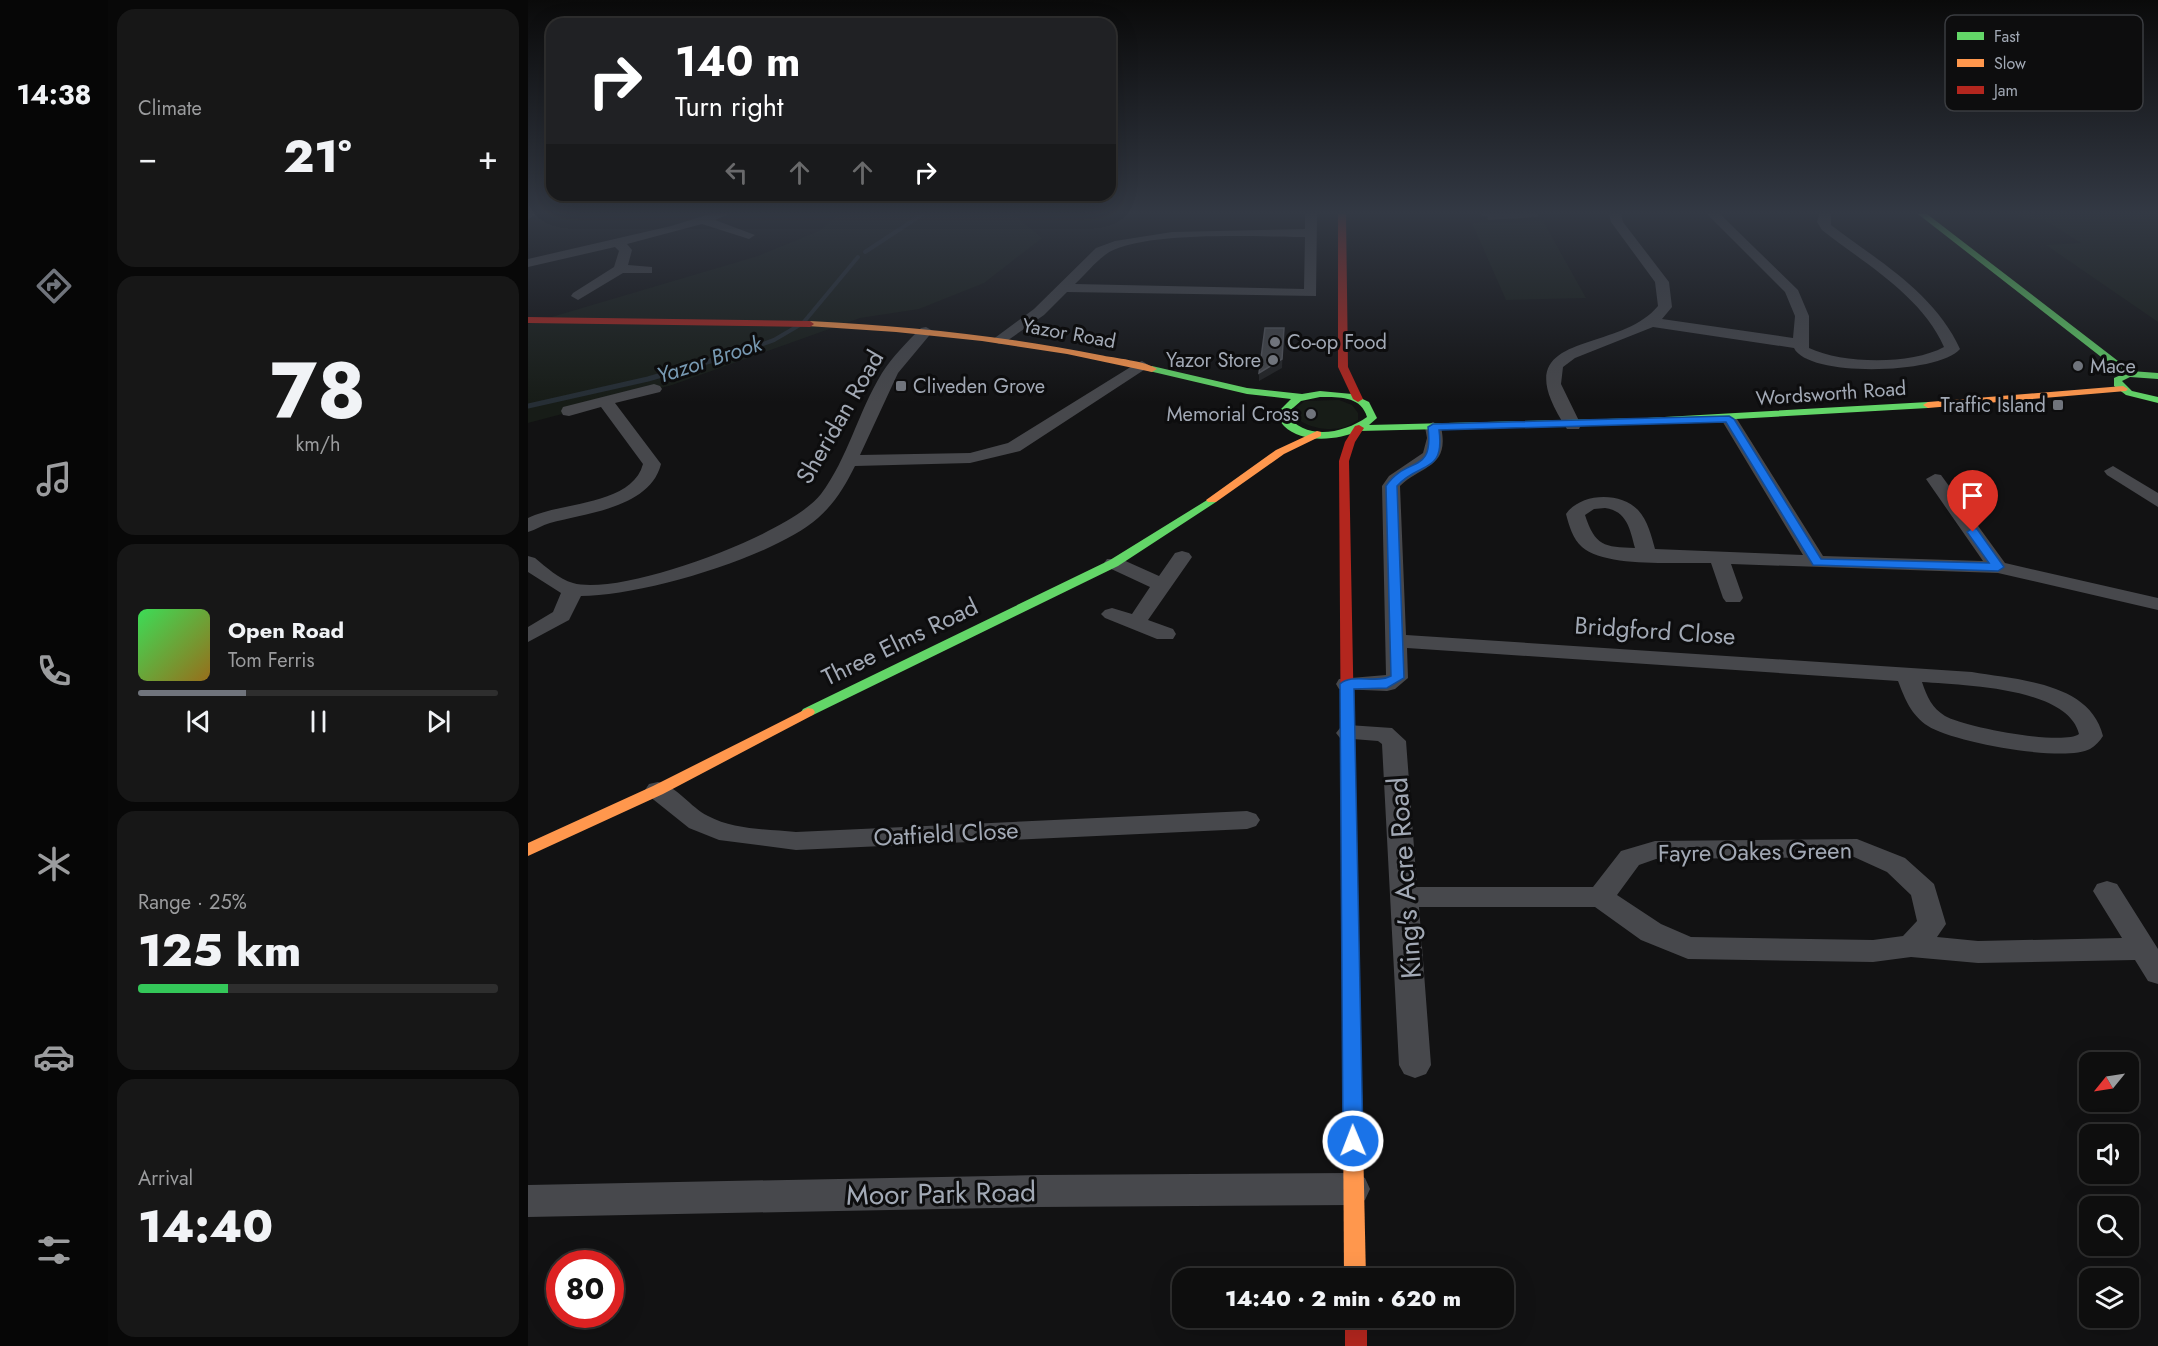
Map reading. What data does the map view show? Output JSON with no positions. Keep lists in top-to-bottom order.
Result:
{
  "streets": {
    "main road": [
      "Yazor Road",
      "Wordsworth Road",
      "Three Elms Road",
      "King's Acre Road"
    ],
    "street": [
      "Sheridan Road",
      "Bridgford Close",
      "Oatfield Close",
      "Fayre Oakes Green",
      "Moor Park Road"
    ]
  },
  "crossings": [
    ["Yazor Road", "Wordsworth Road"],
    ["Yazor Road", "Sheridan Road"],
    ["Yazor Road", "Three Elms Road"],
    ["Wordsworth Road", "Three Elms Road"],
    ["Wordsworth Road", "King's Acre Road"],
    ["Three Elms Road", "Oatfield Close"],
    ["King's Acre Road", "Moor Park Road"]
  ],
  "water": ["Yazor Brook"],
  "places": {
    "other": [
      "Co-op Food",
      "Yazor Store",
      "Mace",
      "Memorial Cross"
    ],
    "transit": ["Cliveden Grove", "Traffic Island"]
  },
  "legend": ["Fast", "Slow", "Jam"],
  "north": "bottom left",
  "page": {
    "tabs": "14:38",
    "tile": [
      "Climate",
      ["78", "km/h"],
      ["Range · 25%", "125 km"],
      ["Arrival", "14:40"]
    ],
    "turn": ["140 m", "Turn right"],
    "heat": ["−", "21°", "+"],
    "song": ["Open Road", "Tom Ferris"],
    "limit": "80",
    "trip": "14:40 · 2 min · 620 m"
  }
}
